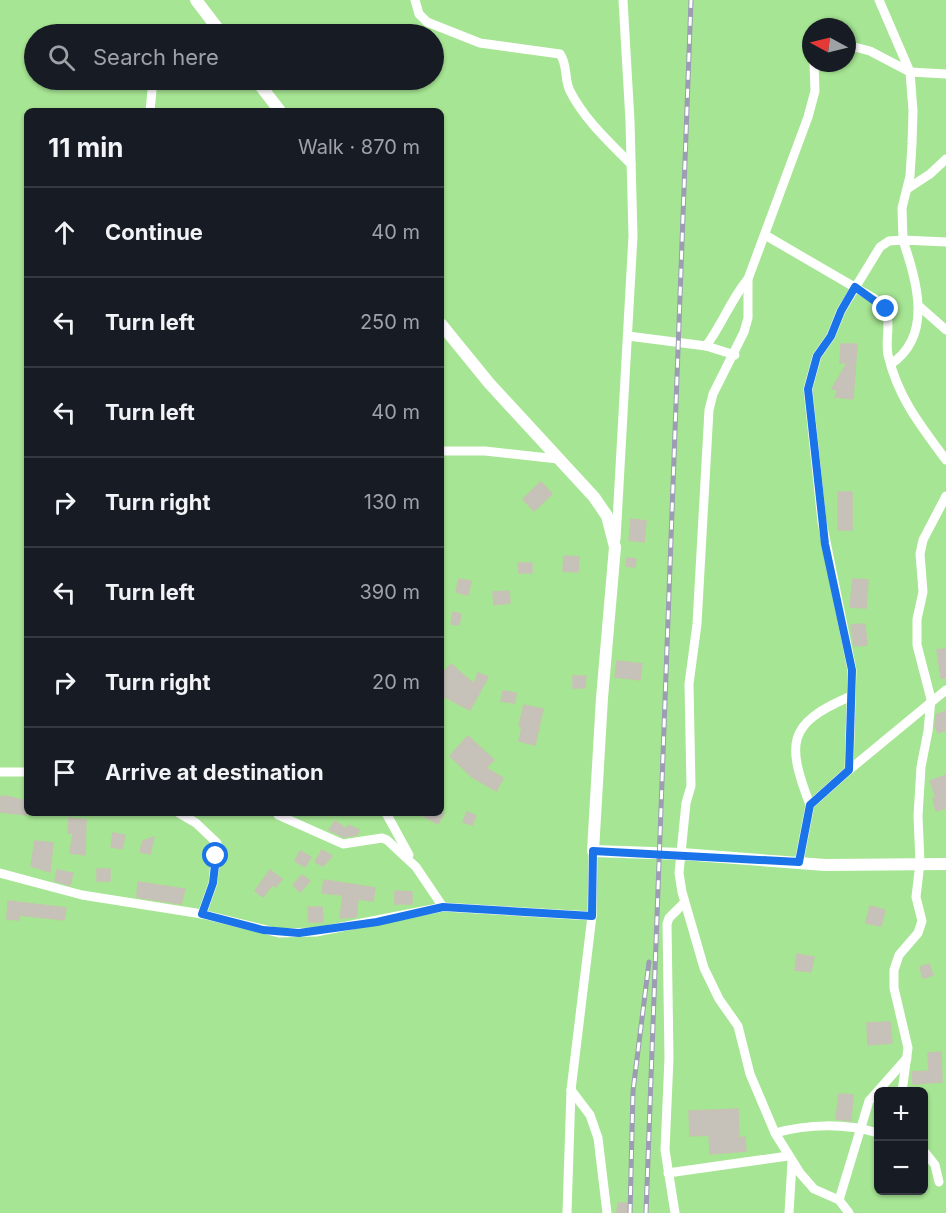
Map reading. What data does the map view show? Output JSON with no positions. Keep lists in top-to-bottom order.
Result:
{
  "north": "left",
  "page": {
    "search": "Search here",
    "heading": ["11 min", "Walk · 870 m"],
    "list": [
      ["Continue", "40 m"],
      ["Turn left", "250 m"],
      ["Turn left", "40 m"],
      ["Turn right", "130 m"],
      ["Turn left", "390 m"],
      ["Turn right", "20 m"],
      "Arrive at destination"
    ],
    "map_buttons": ["+", "−"]
  }
}
